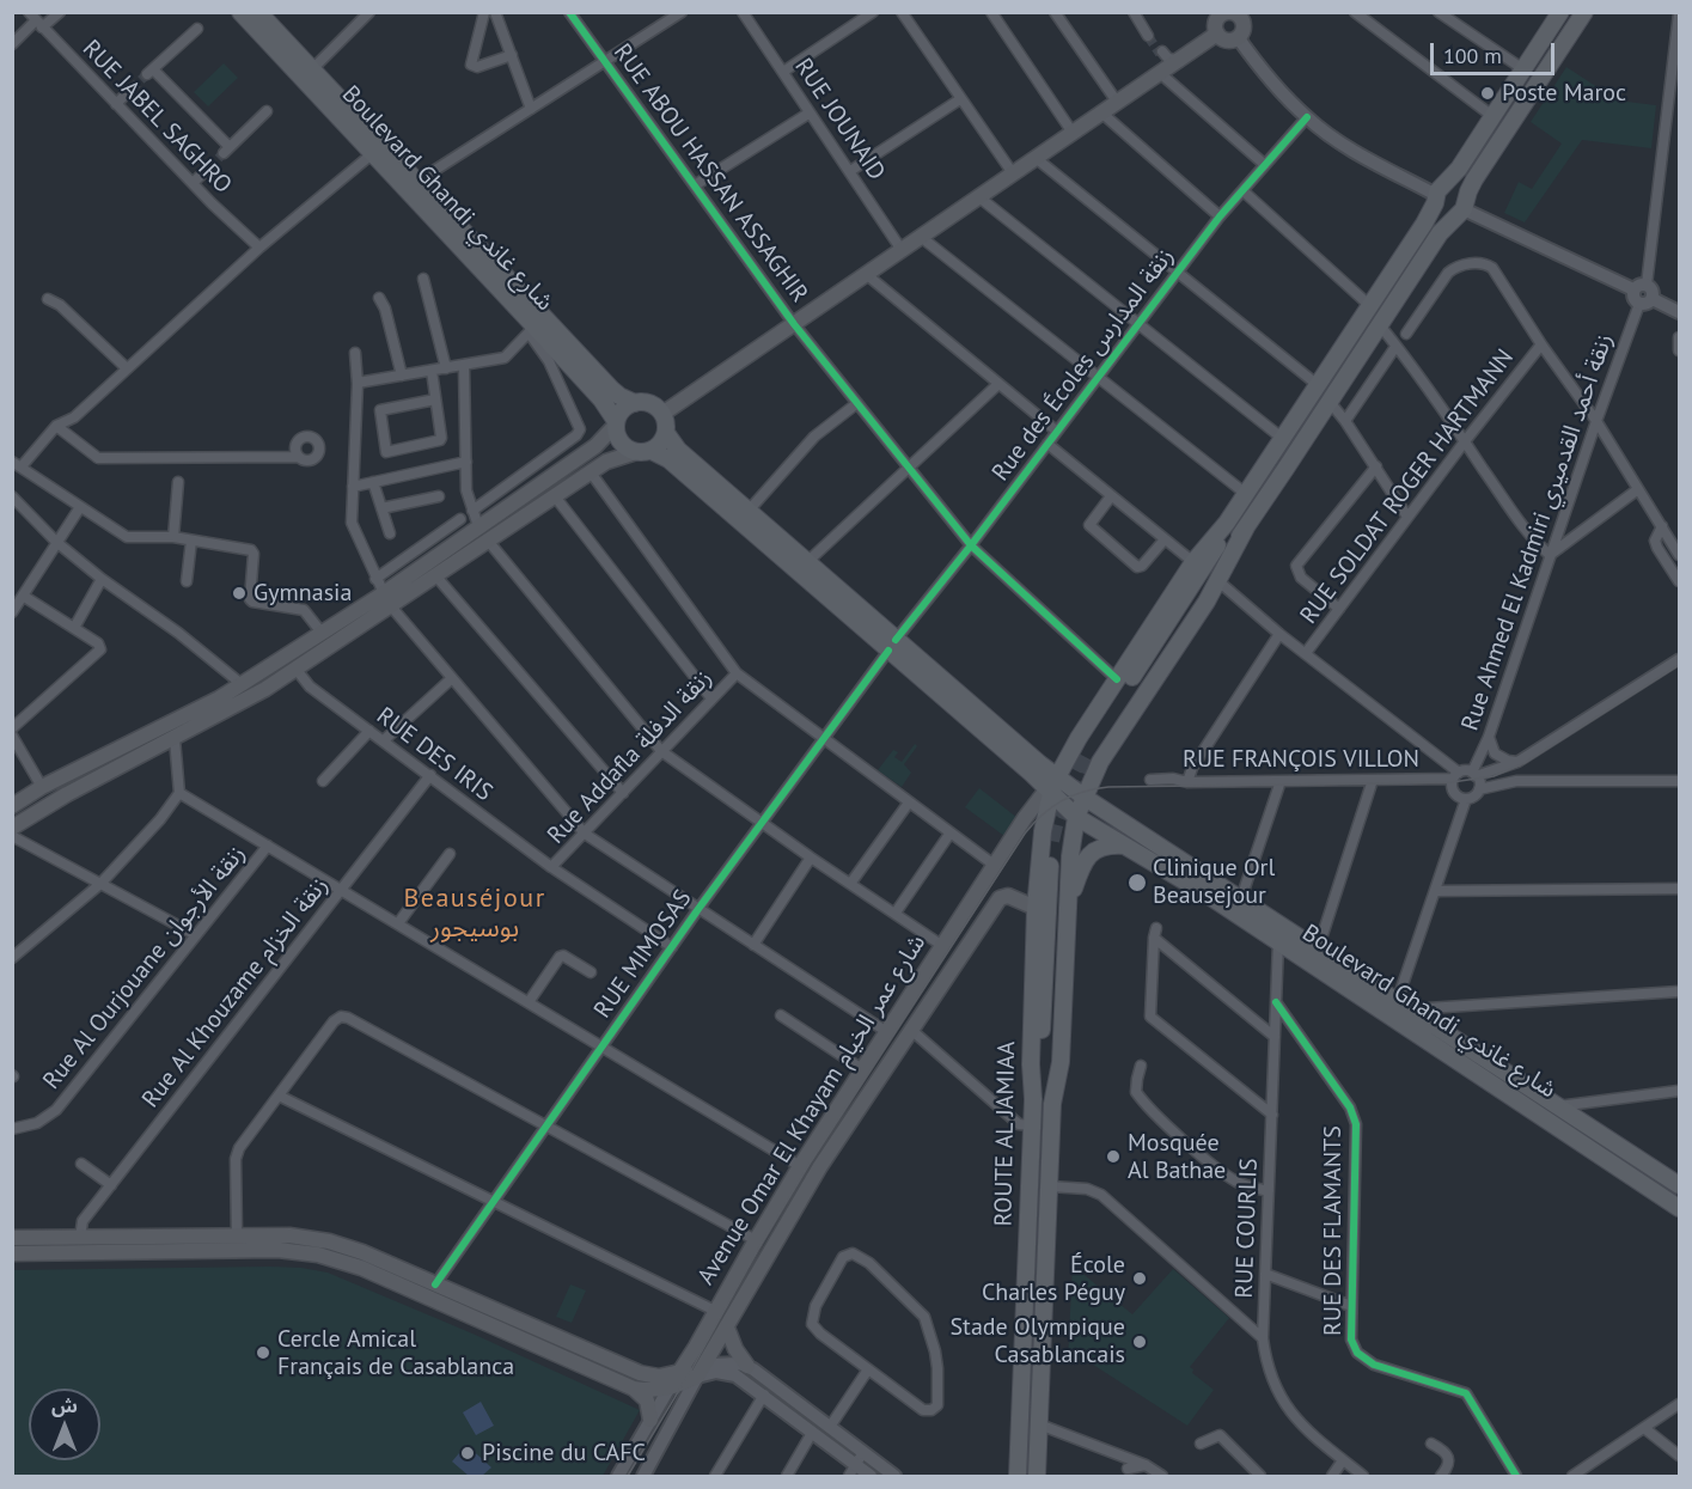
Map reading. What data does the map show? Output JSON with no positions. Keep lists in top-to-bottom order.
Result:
{
  "streets": {
    "main road": ["Boulevard Ghandi شارع غاندي", "Avenue Omar El Khayam شارع عمر الخيام", "ROUTE AL JAMIAA"],
    "street": [
      "RUE JABEL SAGHRO",
      "RUE JOUNAID",
      "RUE ABOU HASSAN ASSAGHIR",
      "Rue des Écoles زنقة المدارس",
      "RUE SOLDAT ROGER HARTMANN",
      "Rue Ahmed El Kadmiri زنقة أحمد القدميري",
      "RUE DES IRIS",
      "Rue Addafla زنقة الدفلة",
      "RUE FRANÇOIS VILLON",
      "RUE MIMOSAS",
      "Rue Al Ourjouane زنقة الأرجوان",
      "Rue Al Khouzame زنقة الخزام",
      "RUE COURLIS",
      "RUE DES FLAMANTS"
    ]
  },
  "crossings": [
    ["RUE ABOU HASSAN ASSAGHIR", "Rue des Écoles زنقة المدارس"],
    ["RUE ABOU HASSAN ASSAGHIR", "ROUTE AL JAMIAA"],
    ["Boulevard Ghandi شارع غاندي", "Rue des Écoles زنقة المدارس"],
    ["Boulevard Ghandi شارع غاندي", "RUE MIMOSAS"],
    ["Boulevard Ghandi شارع غاندي", "Avenue Omar El Khayam شارع عمر الخيام"],
    ["Boulevard Ghandi شارع غاندي", "ROUTE AL JAMIAA"],
    ["Boulevard Ghandi شارع غاندي", "RUE COURLIS"],
    ["Rue des Écoles زنقة المدارس", "RUE MIMOSAS"],
    ["Rue Ahmed El Kadmiri زنقة أحمد القدميري", "RUE FRANÇOIS VILLON"],
    ["RUE DES IRIS", "Rue Addafla زنقة الدفلة"],
    ["RUE DES IRIS", "RUE MIMOSAS"],
    ["RUE DES IRIS", "Rue Al Khouzame زنقة الخزام"],
    ["Avenue Omar El Khayam شارع عمر الخيام", "ROUTE AL JAMIAA"],
    ["RUE COURLIS", "RUE DES FLAMANTS"]
  ],
  "districts": ["Beauséjour بوسيجور"],
  "places": [
    "Poste Maroc",
    "Gymnasia",
    "Clinique Orl Beausejour",
    "Mosquée Al Bathae",
    "École Charles Péguy",
    "Stade Olympique Casablancais",
    "Cercle Amical Français de Casablanca",
    "Piscine du CAFC"
  ],
  "scale_bar": "100 m",
  "north": "top"
}
